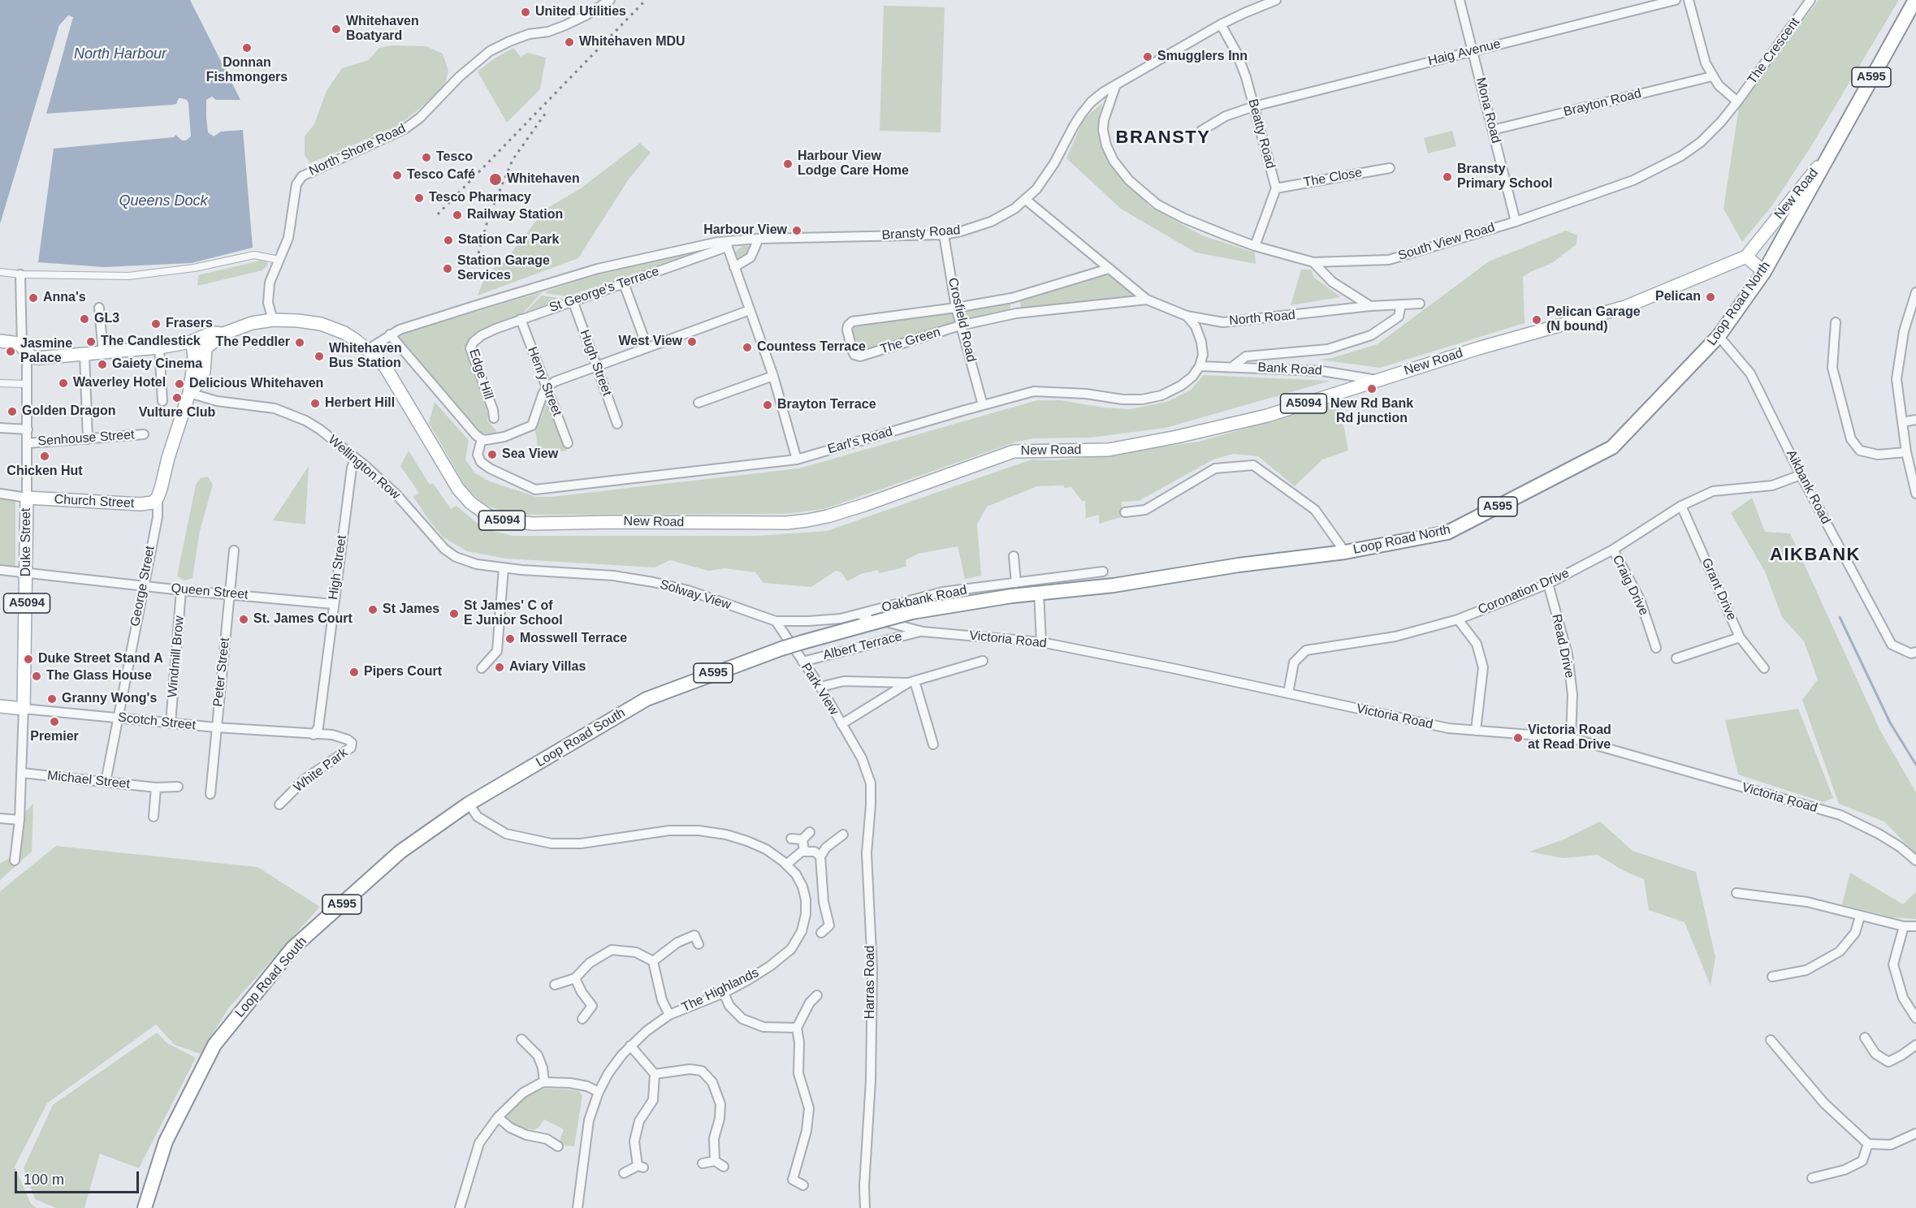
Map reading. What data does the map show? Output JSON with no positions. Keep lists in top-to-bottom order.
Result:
{
  "streets": {
    "highway": ["A595", "Loop Road North", "Loop Road South"],
    "main road": [
      "New Road",
      "A5094",
      "Church Street",
      "Duke Street",
      "George Street",
      "Scotch Street"
    ],
    "street": [
      "The Crescent",
      "Haig Avenue",
      "Brayton Road",
      "Mona Road",
      "Beatty Road",
      "North Shore Road",
      "The Close",
      "Bransty Road",
      "South View Road",
      "St George's Terrace",
      "North Road",
      "Crosfield Road",
      "The Green",
      "Hugh Street",
      "Bank Road",
      "Edge Hill",
      "Henry Street",
      "Senhouse Street",
      "Earl's Road",
      "Wellington Row",
      "Aikbank Road",
      "High Street",
      "Craig Drive",
      "Grant Drive",
      "Queen Street",
      "Coronation Drive",
      "Solway View",
      "Oakbank Road",
      "Victoria Road",
      "Albert Terrace",
      "Read Drive",
      "Windmill Brow",
      "Peter Street",
      "Park View",
      "White Park",
      "Michael Street",
      "Harras Road",
      "The Highlands"
    ]
  },
  "crossings": [
    ["The Crescent", "South View Road"],
    ["Haig Avenue", "Mona Road"],
    ["Haig Avenue", "Beatty Road"],
    ["A595", "New Road"],
    ["A595", "Loop Road North"],
    ["Brayton Road", "Mona Road"],
    ["Mona Road", "South View Road"],
    ["Beatty Road", "The Close"],
    ["Beatty Road", "Bransty Road"],
    ["North Shore Road", "A5094"],
    ["New Road", "Bransty Road"],
    ["New Road", "Loop Road North"],
    ["New Road", "Bank Road"],
    ["New Road", "A5094"],
    ["Bransty Road", "South View Road"],
    ["Bransty Road", "St George's Terrace"],
    ["Bransty Road", "North Road"],
    ["Bransty Road", "Crosfield Road"],
    ["Bransty Road", "A5094"],
    ["St George's Terrace", "Hugh Street"],
    ["St George's Terrace", "Edge Hill"],
    ["St George's Terrace", "Henry Street"],
    ["Loop Road North", "Aikbank Road"],
    ["Loop Road North", "Oakbank Road"],
    ["Loop Road North", "Loop Road South"],
    ["North Road", "The Green"],
    ["Crosfield Road", "The Green"],
    ["Crosfield Road", "Earl's Road"],
    ["Bank Road", "Earl's Road"],
    ["A5094", "Duke Street"],
    ["A5094", "George Street"],
    ["Senhouse Street", "Duke Street"],
    ["Wellington Row", "High Street"],
    ["Wellington Row", "George Street"],
    ["Wellington Row", "Solway View"],
    ["Aikbank Road", "Coronation Drive"],
    ["Church Street", "Duke Street"],
    ["Church Street", "George Street"],
    ["Duke Street", "Queen Street"],
    ["Duke Street", "Scotch Street"],
    ["Duke Street", "Michael Street"],
    ["High Street", "Queen Street"],
    ["High Street", "Scotch Street"],
    ["High Street", "White Park"],
    ["Craig Drive", "Coronation Drive"],
    ["George Street", "Queen Street"],
    ["George Street", "Scotch Street"],
    ["George Street", "Michael Street"],
    ["Grant Drive", "Coronation Drive"],
    ["Queen Street", "Windmill Brow"],
    ["Queen Street", "Peter Street"],
    ["Coronation Drive", "Victoria Road"],
    ["Coronation Drive", "Read Drive"],
    ["Solway View", "Oakbank Road"],
    ["Solway View", "Park View"],
    ["Oakbank Road", "Victoria Road"],
    ["Oakbank Road", "Park View"],
    ["Oakbank Road", "Loop Road South"],
    ["Victoria Road", "Albert Terrace"],
    ["Victoria Road", "Read Drive"],
    ["Albert Terrace", "Park View"],
    ["Windmill Brow", "Scotch Street"],
    ["Peter Street", "Scotch Street"],
    ["Park View", "Harras Road"],
    ["Scotch Street", "White Park"],
    ["Loop Road South", "The Highlands"]
  ],
  "districts": ["BRANSTY", "AIKBANK"],
  "water": ["North Harbour", "Queens Dock"],
  "places": [
    "United Utilities",
    "Whitehaven Boatyard",
    "Whitehaven MDU",
    "Donnan Fishmongers",
    "Smugglers Inn",
    "Tesco",
    "Harbour View Lodge Care Home",
    "Tesco Café",
    "Bransty Primary School",
    "Whitehaven",
    "Tesco Pharmacy",
    "Railway Station",
    "Harbour View",
    "Station Car Park",
    "Station Garage Services",
    "Pelican",
    "Anna's",
    "GL3",
    "Pelican Garage (N bound)",
    "Frasers",
    "The Candlestick",
    "West View",
    "The Peddler",
    "Countess Terrace",
    "Jasmine Palace",
    "Whitehaven Bus Station",
    "Gaiety Cinema",
    "Waverley Hotel",
    "Delicious Whitehaven",
    "New Rd Bank Rd junction",
    "Vulture Club",
    "Herbert Hill",
    "Brayton Terrace",
    "Golden Dragon",
    "Sea View",
    "Chicken Hut",
    "St James",
    "St James' C of E Junior School",
    "St. James Court",
    "Mosswell Terrace",
    "Duke Street Stand A",
    "Aviary Villas",
    "Pipers Court",
    "The Glass House",
    "Granny Wong's",
    "Premier",
    "Victoria Road at Read Drive"
  ],
  "scale_bar": "100 m"
}
